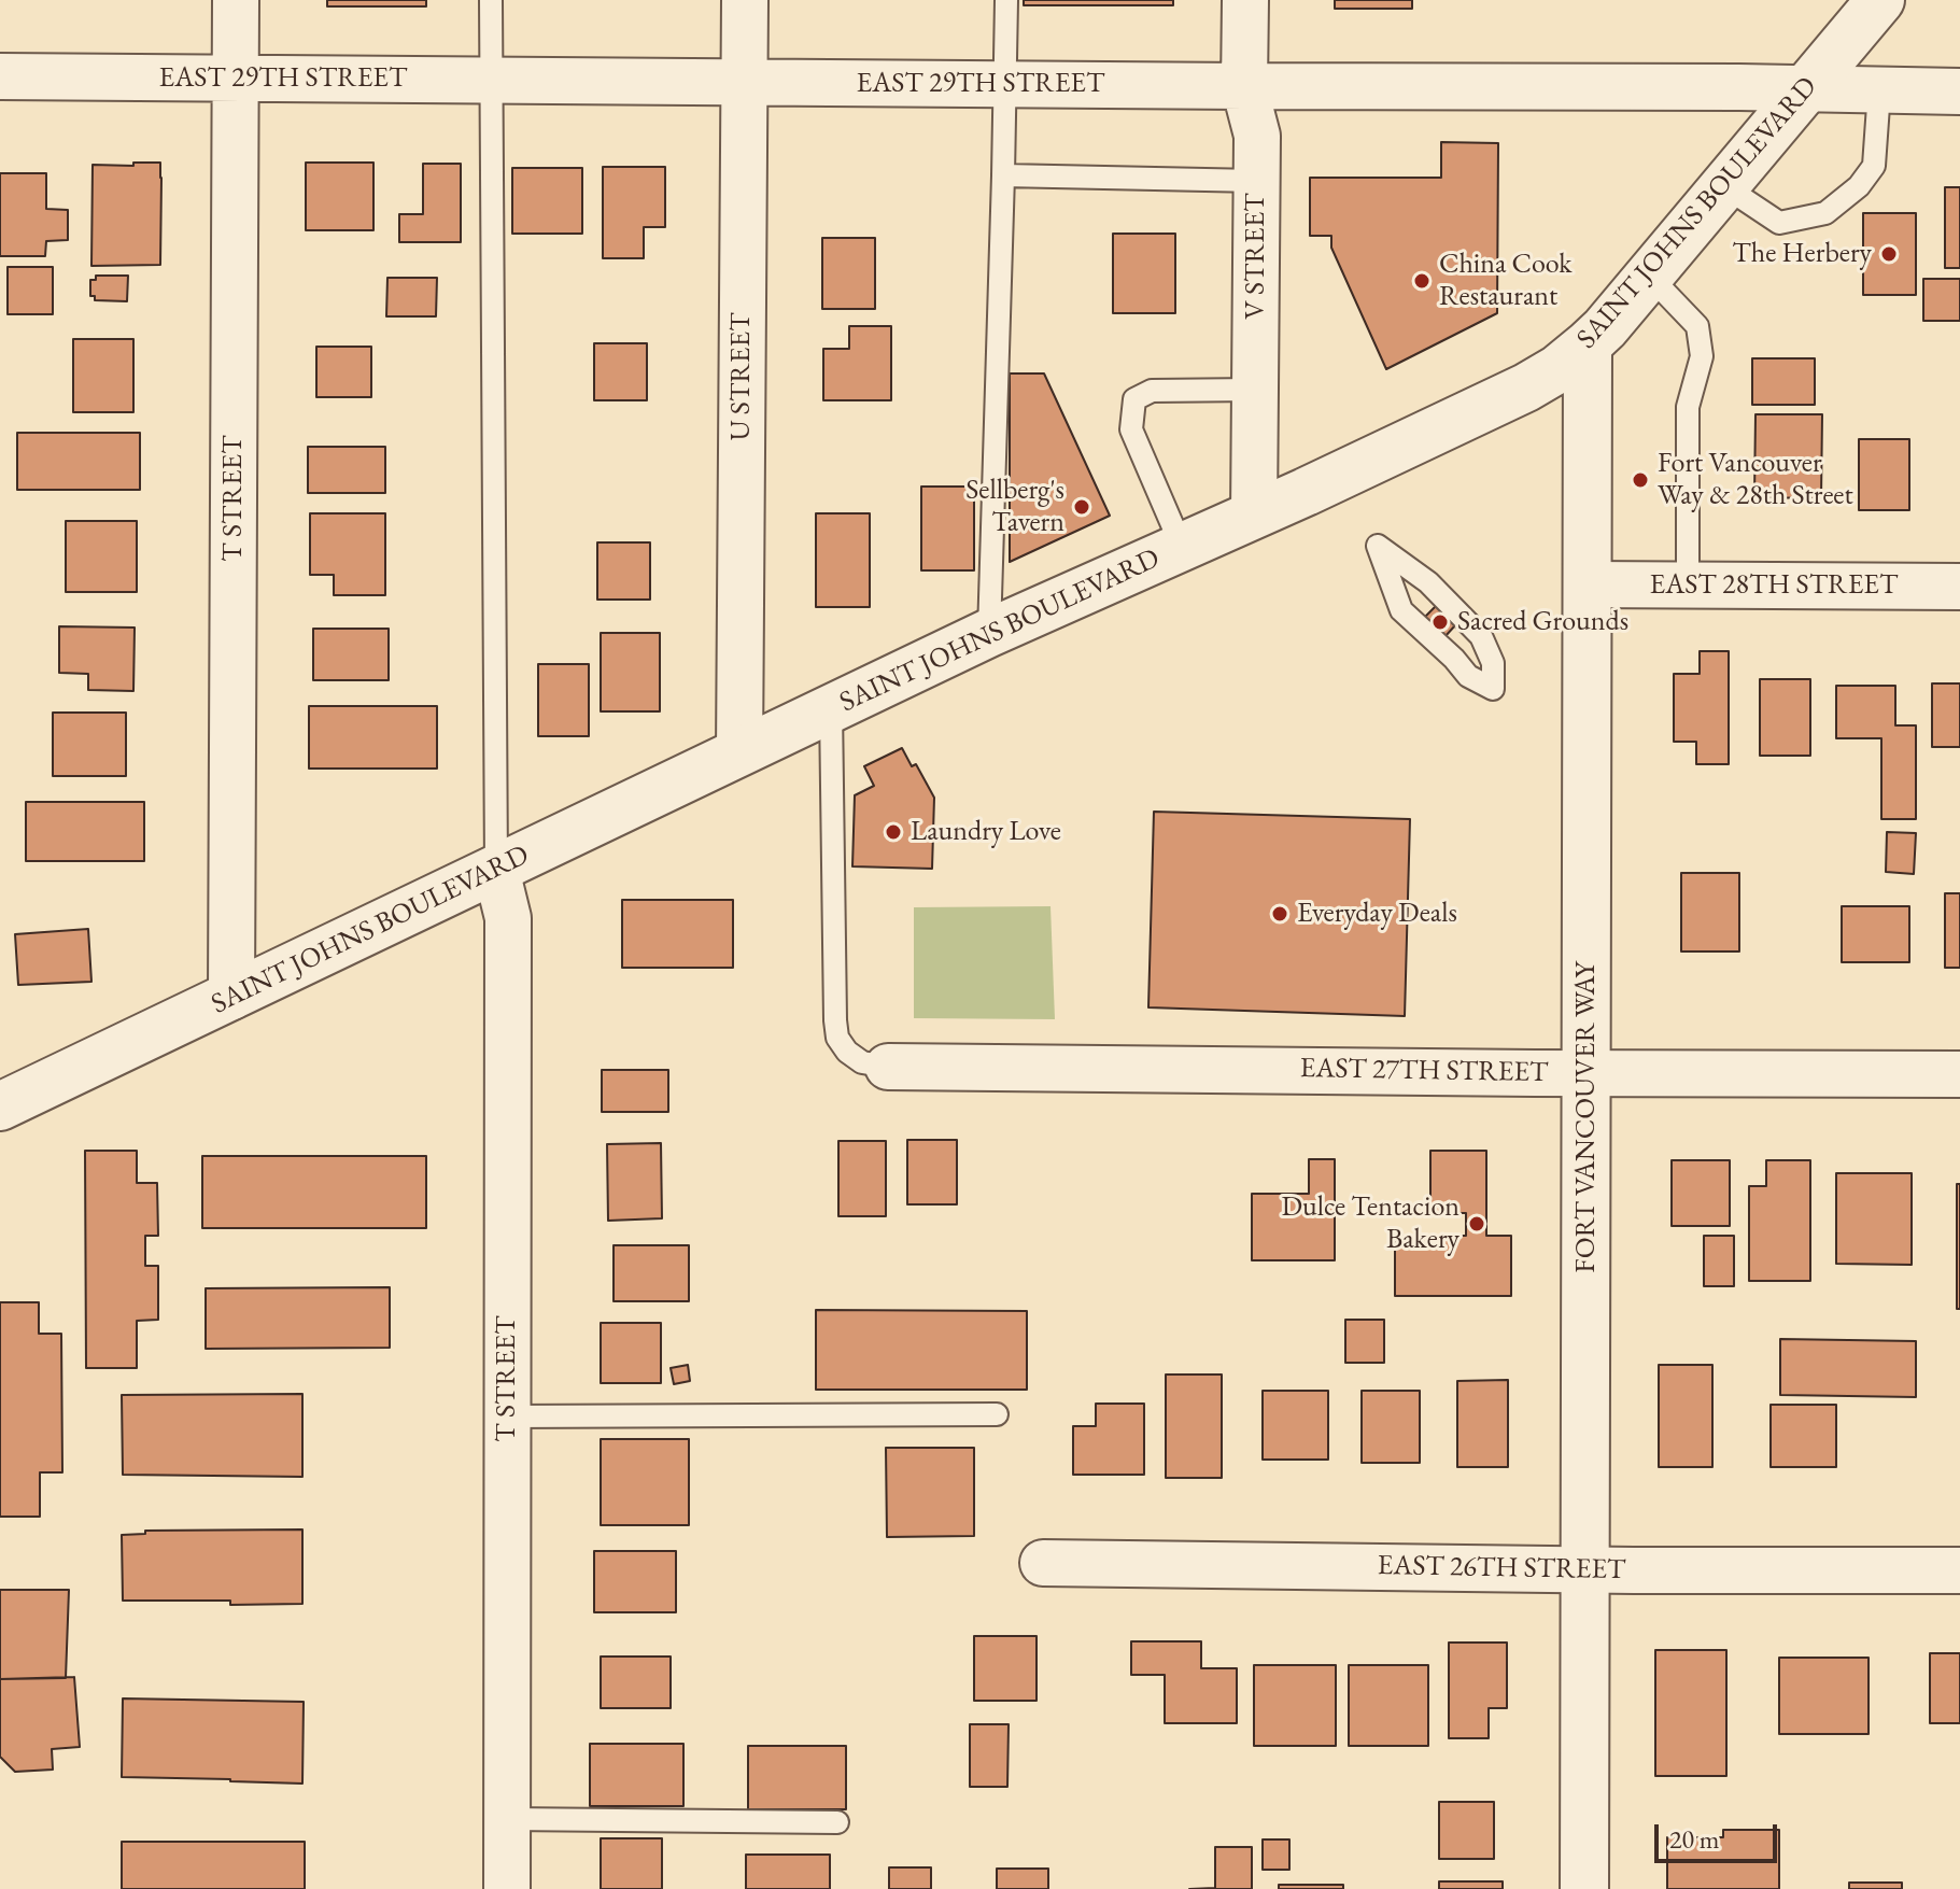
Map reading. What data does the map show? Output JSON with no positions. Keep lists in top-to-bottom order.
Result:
{
  "streets": {
    "street": [
      "EAST 29TH STREET",
      "SAINT JOHNS BOULEVARD",
      "V STREET",
      "U STREET",
      "T STREET",
      "EAST 28TH STREET",
      "EAST 27TH STREET",
      "FORT VANCOUVER WAY",
      "EAST 26TH STREET"
    ]
  },
  "crossings": [
    ["EAST 29TH STREET", "SAINT JOHNS BOULEVARD"],
    ["EAST 29TH STREET", "V STREET"],
    ["EAST 29TH STREET", "U STREET"],
    ["EAST 29TH STREET", "T STREET"],
    ["SAINT JOHNS BOULEVARD", "V STREET"],
    ["SAINT JOHNS BOULEVARD", "U STREET"],
    ["SAINT JOHNS BOULEVARD", "T STREET"],
    ["SAINT JOHNS BOULEVARD", "FORT VANCOUVER WAY"],
    ["EAST 28TH STREET", "FORT VANCOUVER WAY"],
    ["EAST 27TH STREET", "FORT VANCOUVER WAY"],
    ["FORT VANCOUVER WAY", "EAST 26TH STREET"]
  ],
  "places": [
    "The Herbery",
    "China Cook Restaurant",
    "Fort Vancouver Way & 28th Street",
    "Sellberg's Tavern",
    "Sacred Grounds",
    "Laundry Love",
    "Everyday Deals",
    "Dulce Tentacion Bakery"
  ],
  "scale_bar": "20 m"
}
